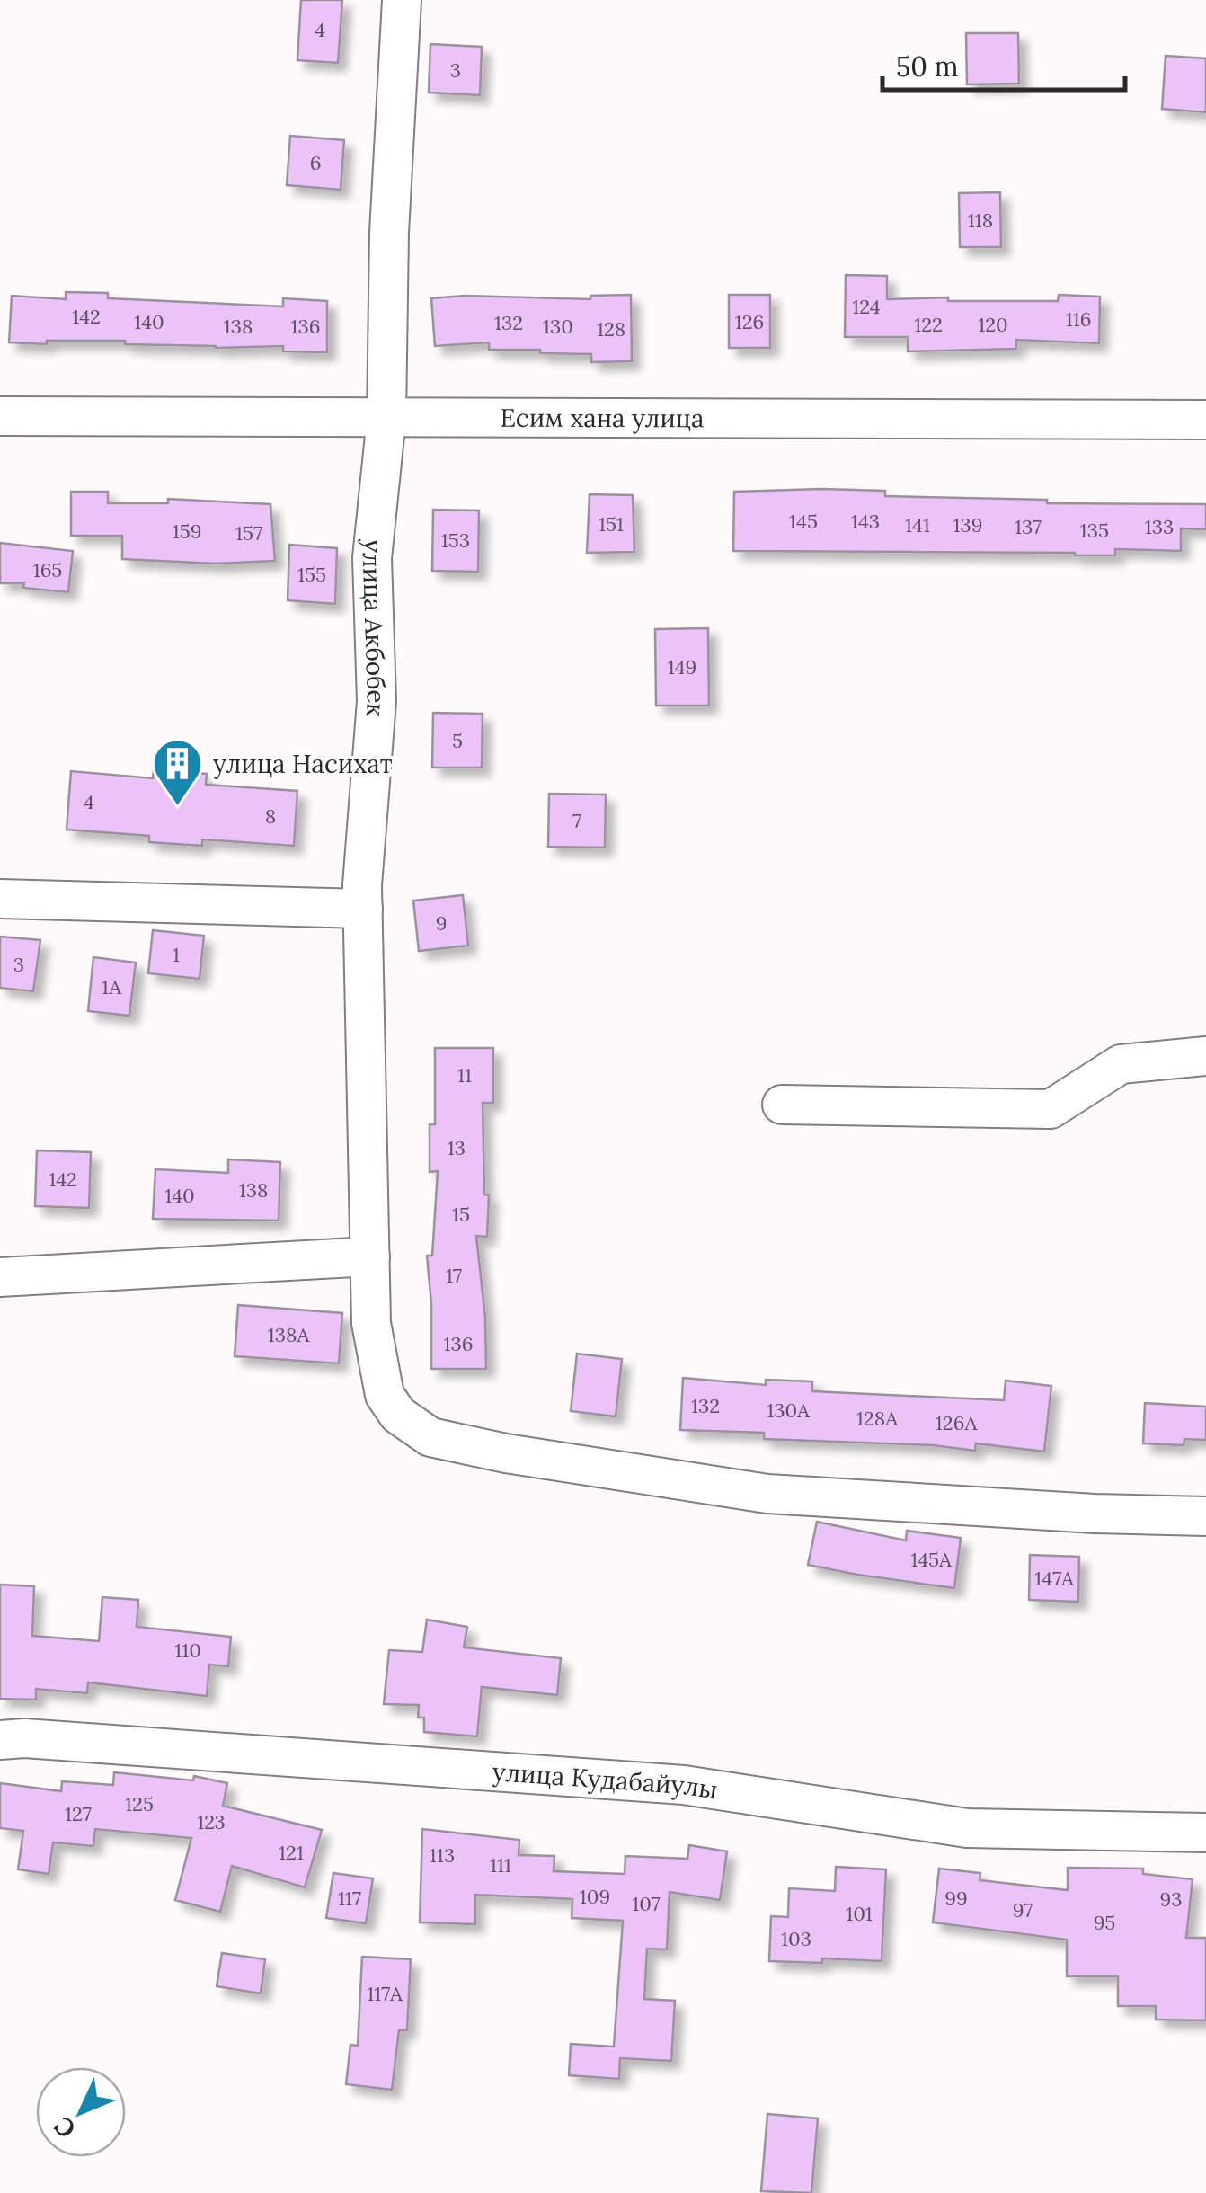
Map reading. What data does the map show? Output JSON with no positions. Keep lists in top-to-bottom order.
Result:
{
  "streets": {
    "street": ["Есим хана улица", "улица Акбобек", "улица Кудабайулы"]
  },
  "crossings": [
    ["Есим хана улица", "улица Акбобек"]
  ],
  "places": {
    "building": ["улица Насихат"]
  },
  "house_numbers": [
    "4",
    "3",
    "6",
    "118",
    "124",
    "142",
    "116",
    "140",
    "126",
    "132",
    "122",
    "120",
    "138",
    "136",
    "130",
    "128",
    "145",
    "143",
    "151",
    "141",
    "139",
    "137",
    "133",
    "135",
    "159",
    "157",
    "153",
    "165",
    "155",
    "149",
    "5",
    "4",
    "8",
    "7",
    "9",
    "1",
    "3",
    "1А",
    "11",
    "13",
    "142",
    "138",
    "140",
    "15",
    "17",
    "138А",
    "136",
    "132",
    "130А",
    "128А",
    "126А",
    "145А",
    "147А",
    "110",
    "125",
    "127",
    "123",
    "121",
    "113",
    "111",
    "109",
    "117",
    "99",
    "93",
    "107",
    "97",
    "101",
    "95",
    "103",
    "117А"
  ],
  "scale_bar": "50 m",
  "north": "bottom left"
}
